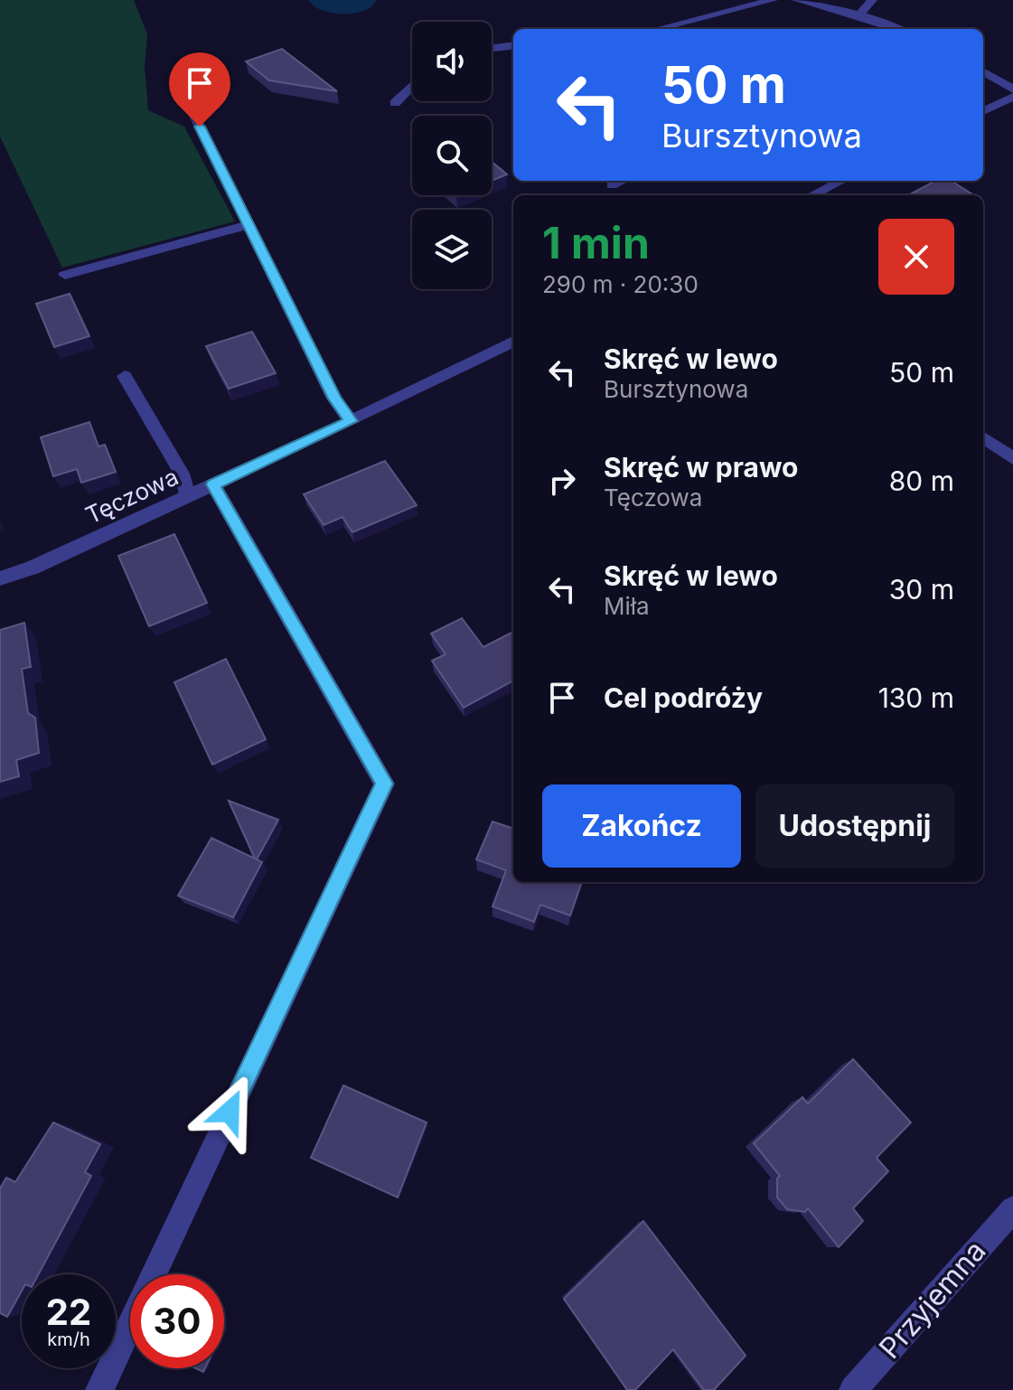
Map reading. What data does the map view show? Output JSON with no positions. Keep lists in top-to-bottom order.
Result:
{
  "streets": {
    "street": ["Tęczowa", "Przyjemna"]
  },
  "page": {
    "turn": ["50 m", "Bursztynowa"],
    "heading": ["1 min", "290 m · 20:30"],
    "list": [
      {
        "name": "Skręć w lewo",
        "note": "Bursztynowa",
        "value": "50 m"
      },
      {
        "name": "Skręć w prawo",
        "note": "Tęczowa",
        "value": "80 m"
      },
      {
        "name": "Skręć w lewo",
        "note": "Miła",
        "value": "30 m"
      },
      {
        "name": "Cel podróży",
        "value": "130 m"
      }
    ],
    "buttons": ["Zakończ", "Udostępnij"],
    "speed": "22 km/h",
    "limit": "30"
  }
}
